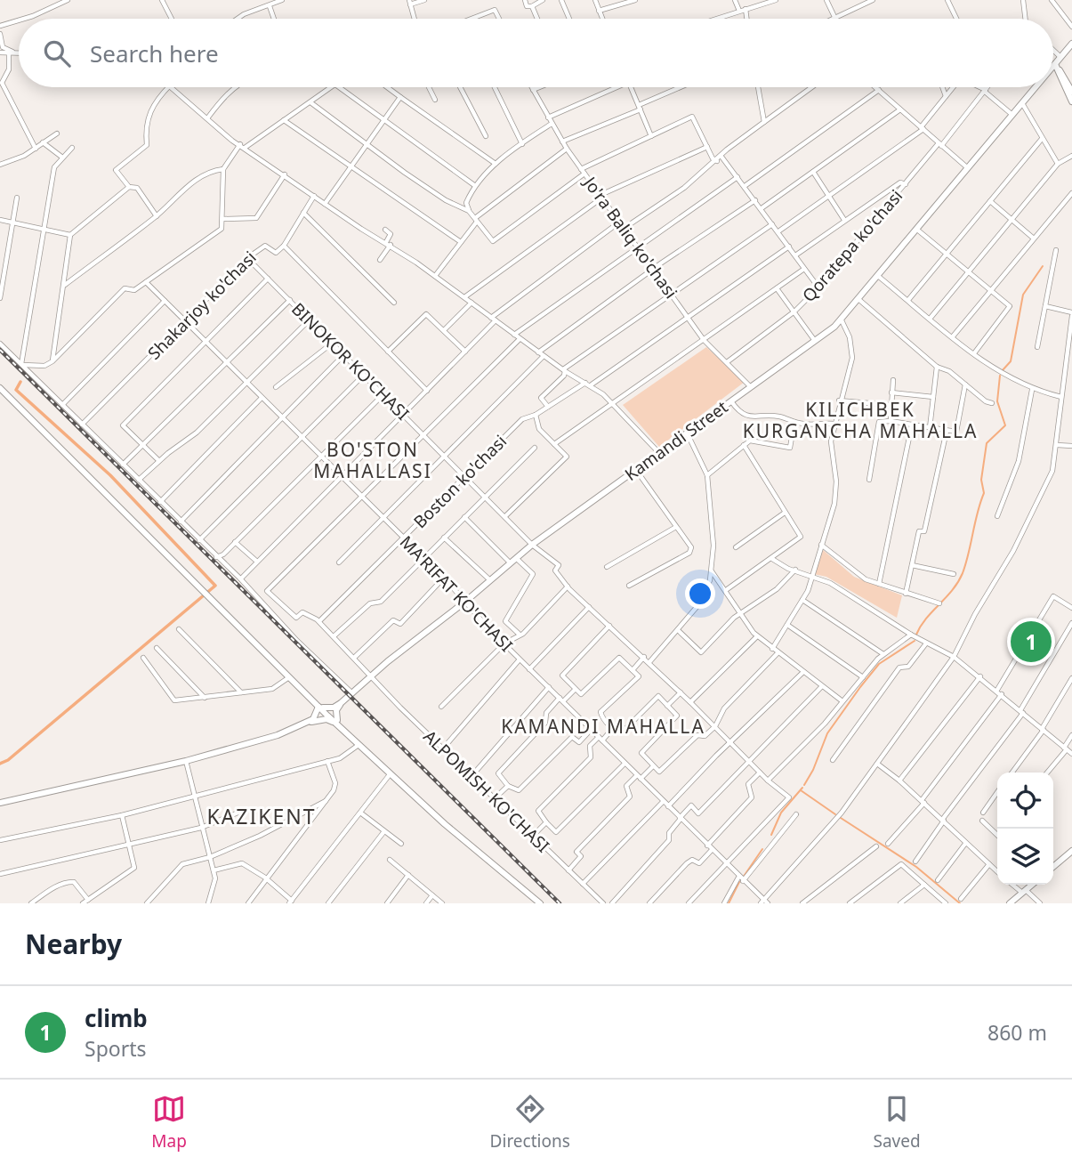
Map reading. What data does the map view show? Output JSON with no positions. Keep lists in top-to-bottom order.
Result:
{
  "streets": {
    "main road": ["Kamandi Street"],
    "street": [
      "Jo'ra Baliq ko'chasi",
      "Qoratepa ko'chasi",
      "Shakarjoy ko'chasi",
      "BINOKOR KO'CHASI",
      "Boston ko'chasi",
      "MA'RIFAT KO'CHASI",
      "ALPOMISH KO'CHASI"
    ]
  },
  "crossings": [
    ["Jo'ra Baliq ko'chasi", "Qoratepa ko'chasi"],
    ["Jo'ra Baliq ko'chasi", "Kamandi Street"],
    ["Shakarjoy ko'chasi", "BINOKOR KO'CHASI"],
    ["Shakarjoy ko'chasi", "MA'RIFAT KO'CHASI"],
    ["BINOKOR KO'CHASI", "Kamandi Street"],
    ["BINOKOR KO'CHASI", "Boston ko'chasi"],
    ["Kamandi Street", "MA'RIFAT KO'CHASI"],
    ["Kamandi Street", "ALPOMISH KO'CHASI"],
    ["Boston ko'chasi", "MA'RIFAT KO'CHASI"],
    ["Boston ko'chasi", "ALPOMISH KO'CHASI"]
  ],
  "districts": [
    "KILICHBEK KURGANCHA MAHALLA",
    "BO'STON MAHALLASI",
    "KAMANDI MAHALLA",
    "KAZIKENT"
  ],
  "page": {
    "search": "Search here",
    "pins": "1",
    "heading": "Nearby",
    "list": [
      {
        "mark": "1",
        "name": "climb",
        "note": "Sports",
        "value": "860 m"
      }
    ],
    "nav": ["Map", "Directions", "Saved"]
  }
}
